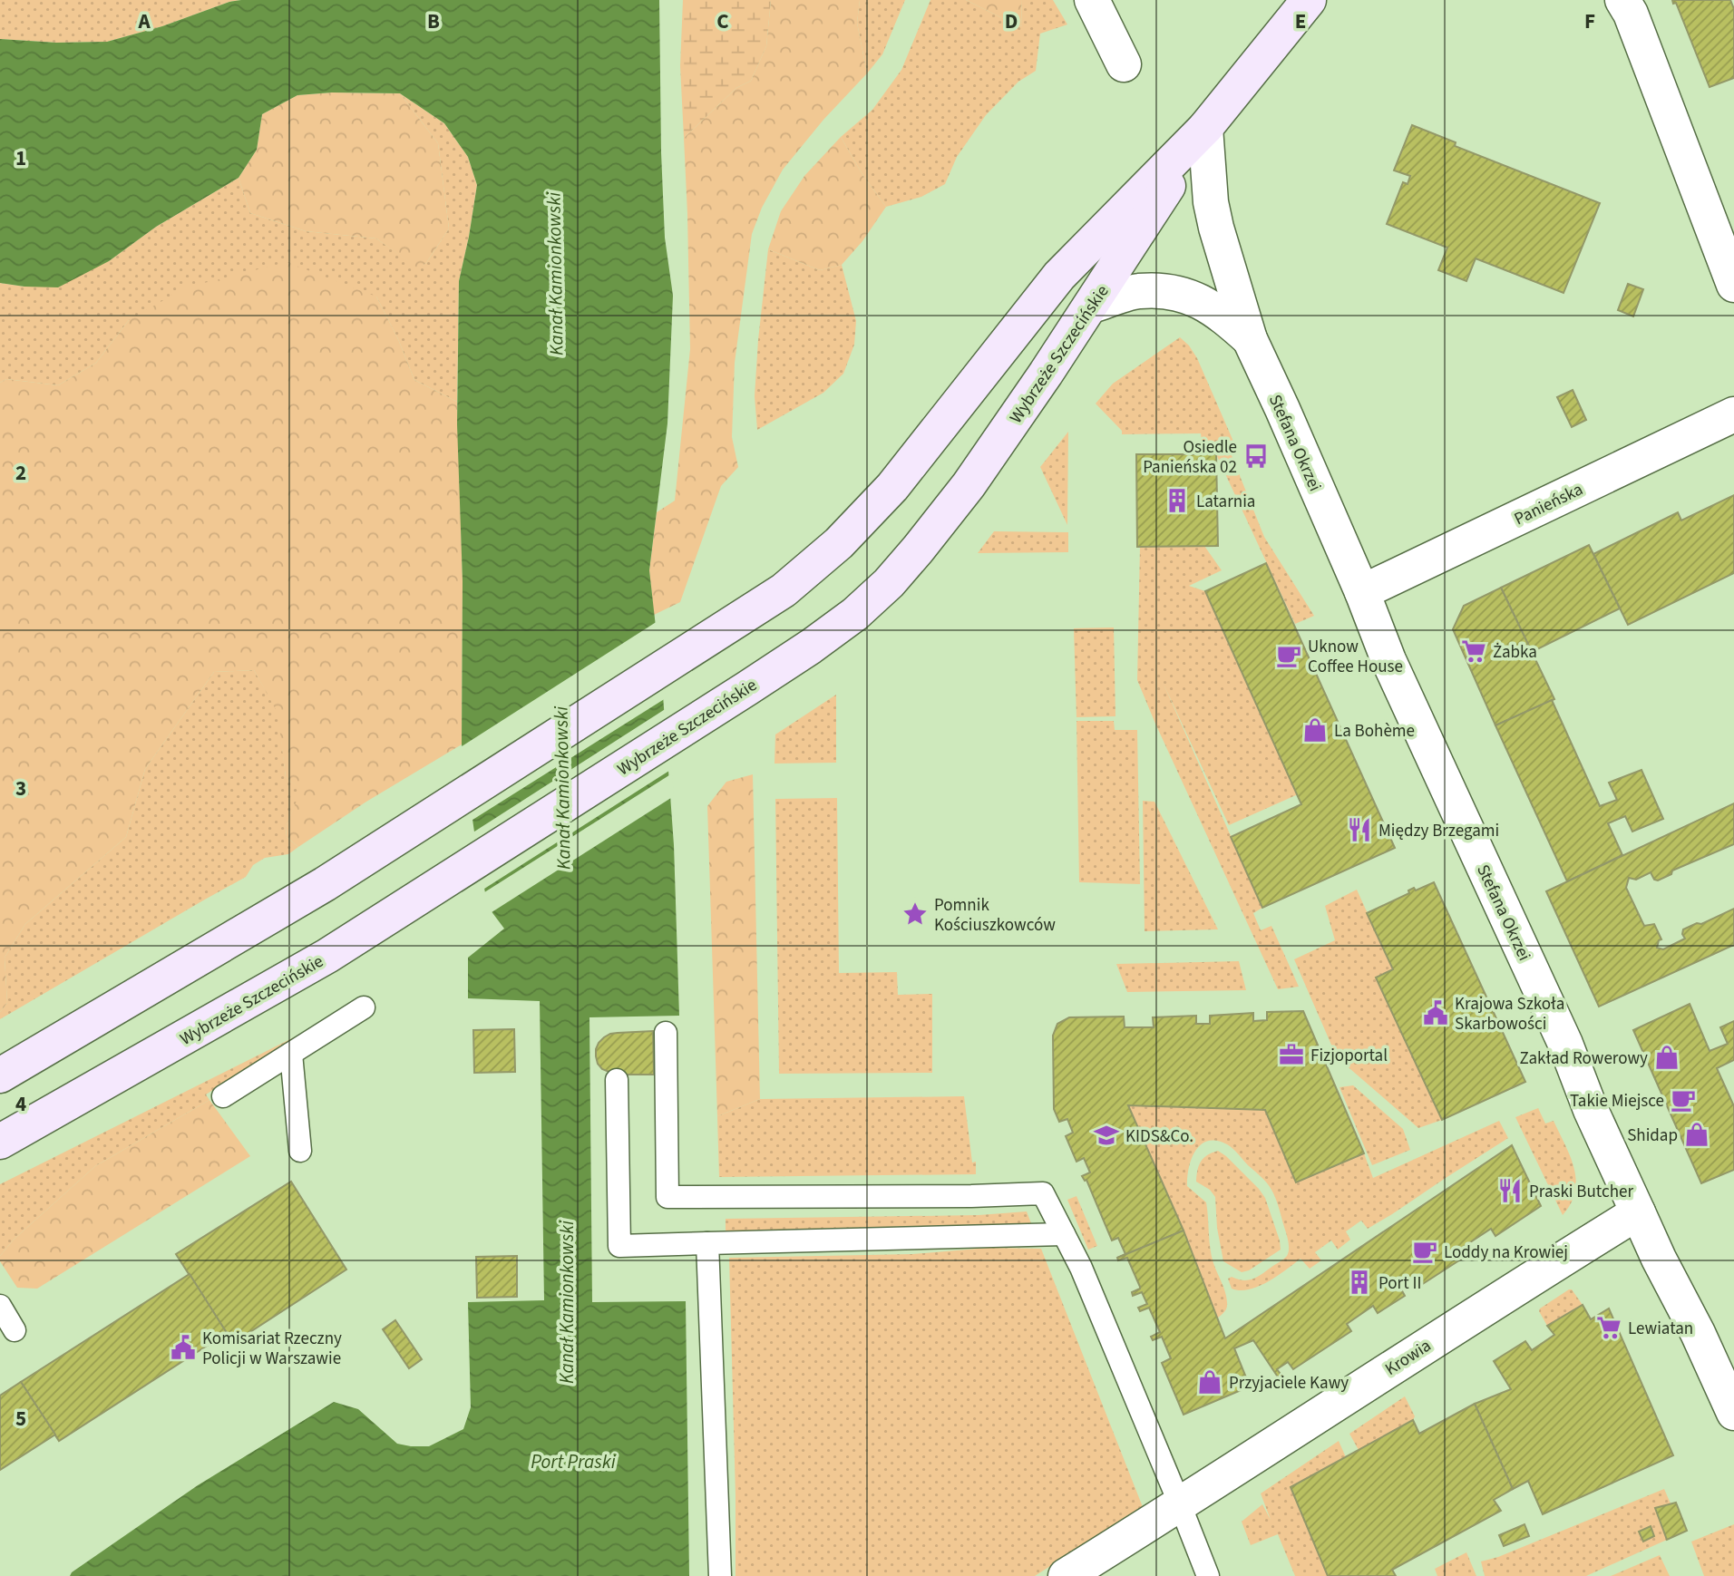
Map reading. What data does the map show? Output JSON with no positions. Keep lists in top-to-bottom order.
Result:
{
  "streets": {
    "main road": ["Wybrzeże Szczecińskie"],
    "street": ["Stefana Okrzei", "Panieńska", "Krowia"]
  },
  "crossings": [
    ["Wybrzeże Szczecińskie", "Stefana Okrzei"],
    ["Stefana Okrzei", "Panieńska"],
    ["Stefana Okrzei", "Krowia"]
  ],
  "water": ["Kanał Kamionkowski", "Port Praski"],
  "places": {
    "bus stop": ["Osiedle Panieńska 02"],
    "building": ["Latarnia", "Port II"],
    "supermarket": ["Żabka", "Lewiatan"],
    "cafe": ["Uknow Coffee House", "Takie Miejsce", "Loddy na Krowiej"],
    "shop": [
      "La Bohème",
      "Zakład Rowerowy",
      "Shidap",
      "Przyjaciele Kawy"
    ],
    "restaurant": ["Między Brzegami", "Praski Butcher"],
    "place": ["Pomnik Kościuszkowców"],
    "public building": ["Krajowa Szkoła Skarbowości", "Komisariat Rzeczny Policji w Warszawie"],
    "office": ["Fizjoportal"],
    "school or university": ["KIDS&Co."]
  },
  "grid": {
    "columns": [
      "A",
      "B",
      "C",
      "D",
      "E",
      "F"
    ],
    "rows": [
      "1",
      "2",
      "3",
      "4",
      "5"
    ]
  }
}
